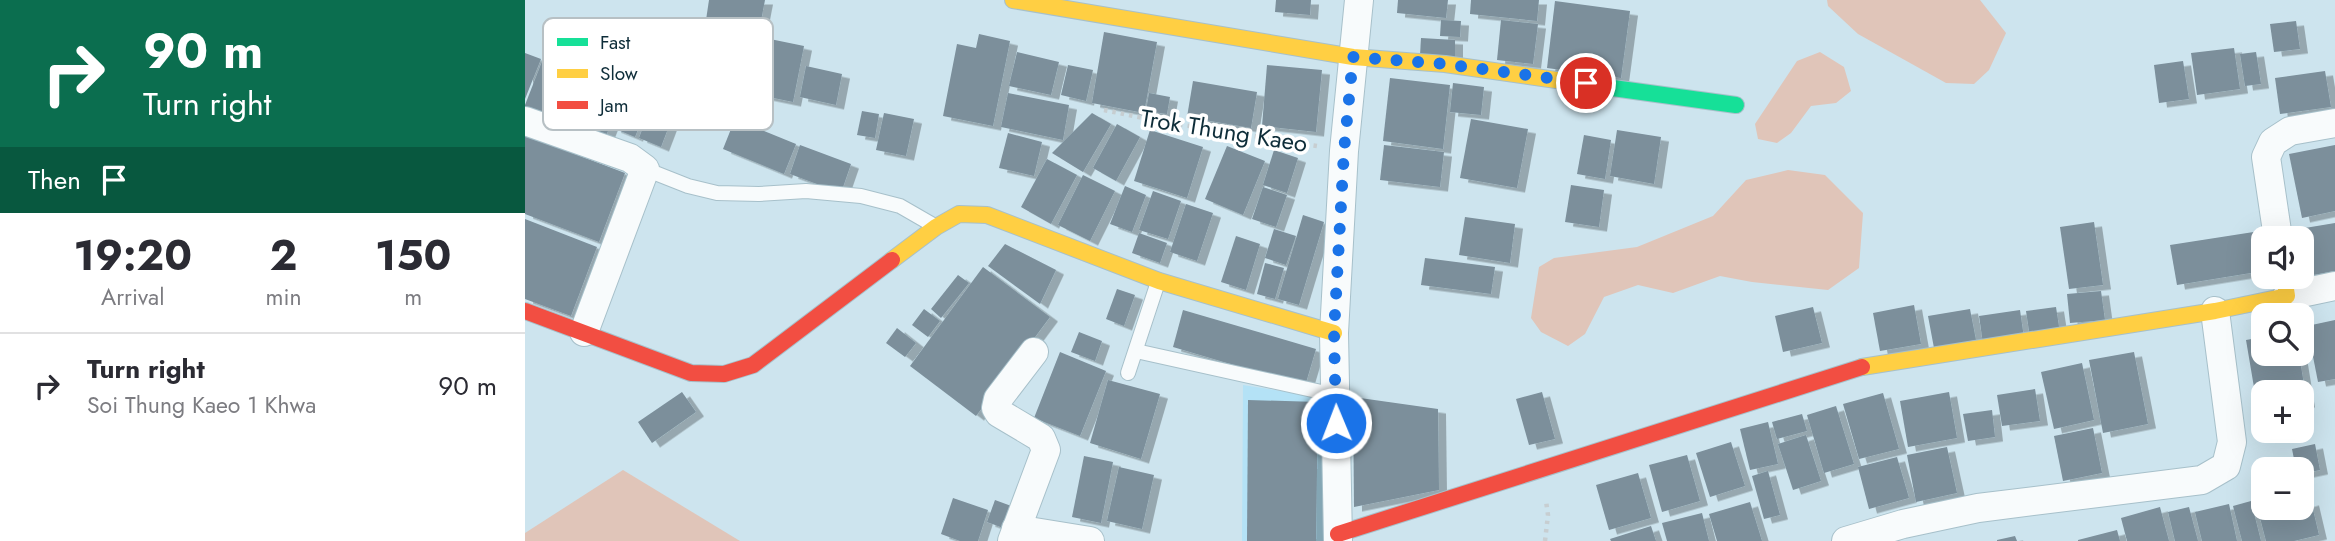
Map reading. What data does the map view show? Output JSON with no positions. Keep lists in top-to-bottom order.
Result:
{
  "streets": {
    "path": ["Trok Thung Kaeo"]
  },
  "legend": ["Fast", "Slow", "Jam"],
  "page": {
    "turn": ["90 m", "Turn right"],
    "then": "Then",
    "eta": [
      "19:20",
      "Arrival",
      "2",
      "min",
      "150",
      "m"
    ],
    "map_buttons": ["+", "−"],
    "list": [
      {
        "name": "Turn right",
        "note": "Soi Thung Kaeo 1 Khwa",
        "value": "90 m"
      }
    ]
  }
}
